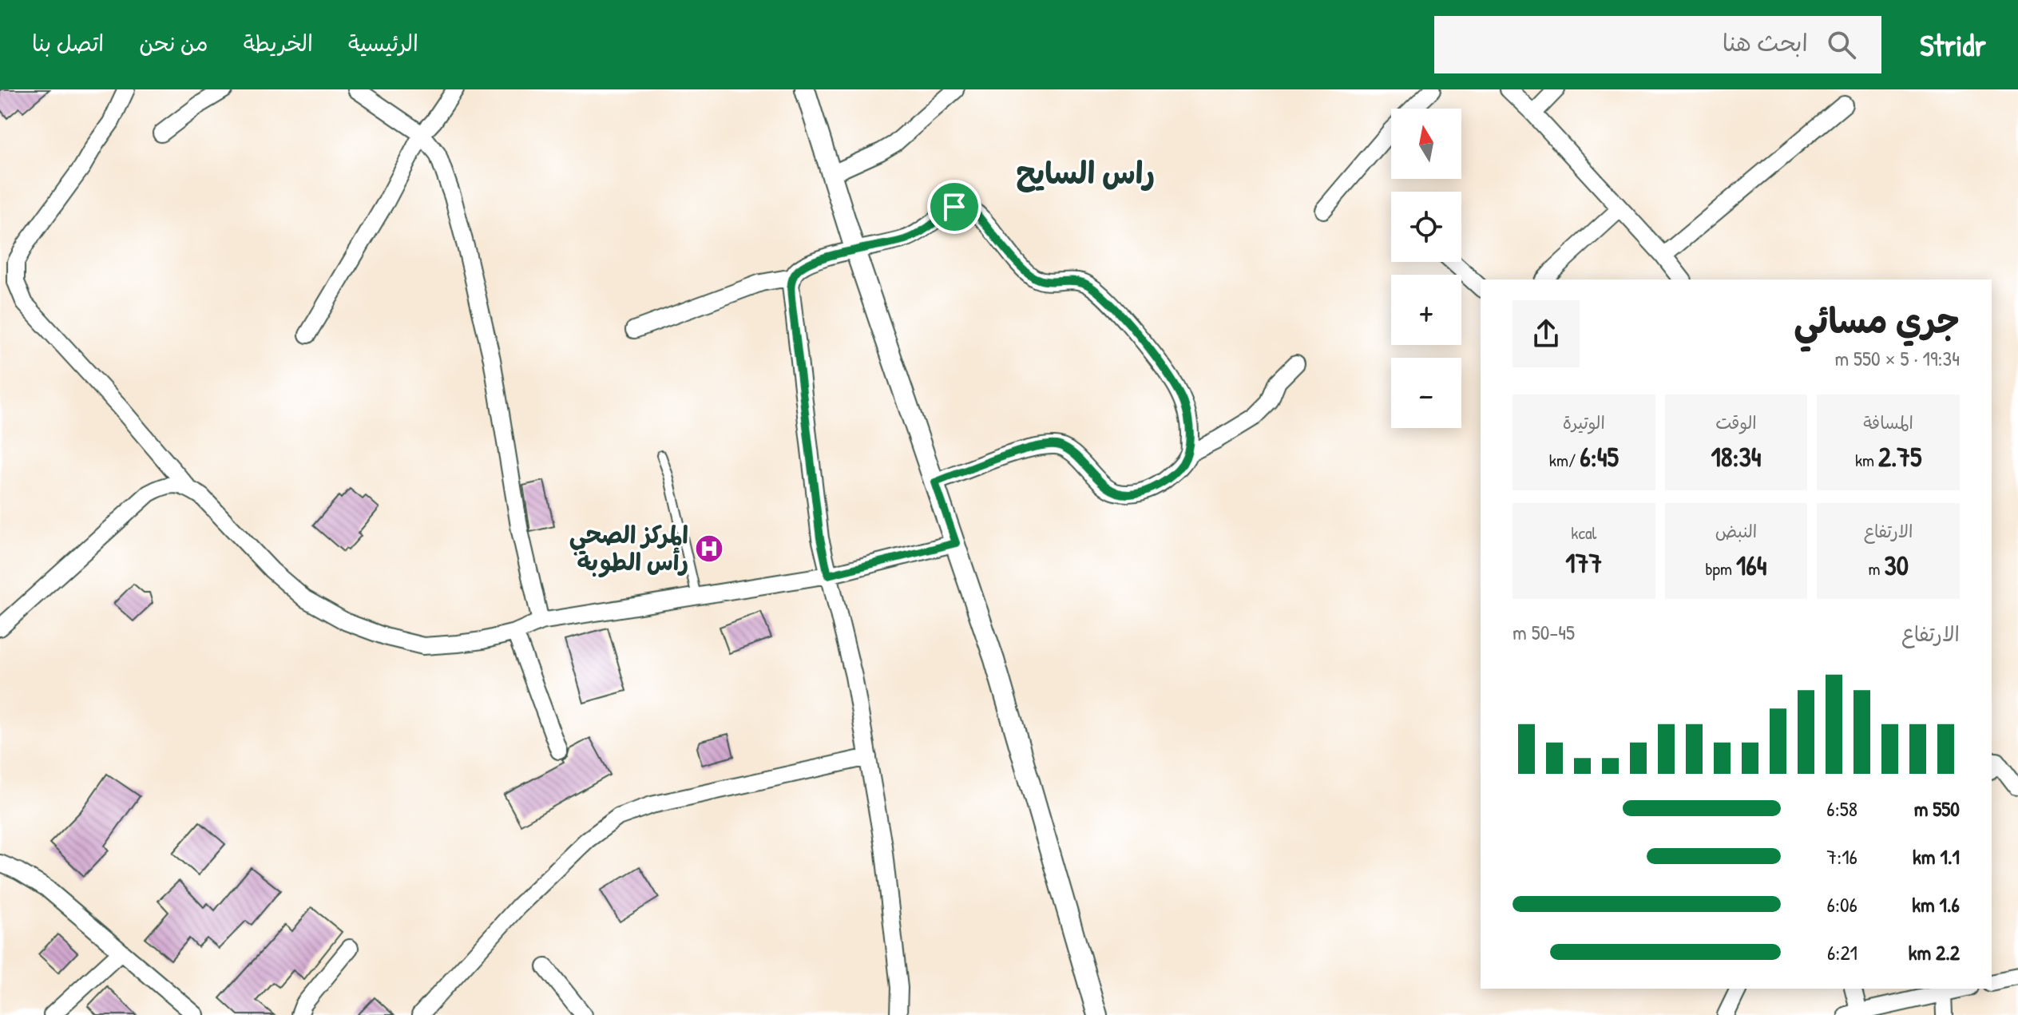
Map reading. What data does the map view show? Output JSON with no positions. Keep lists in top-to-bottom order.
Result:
{
  "districts": ["راس السايح"],
  "places": {
    "hospital": ["المركز الصحي رأس الطوبة"]
  },
  "north": "top",
  "page": {
    "header": "Stridr",
    "search": "ابحث هنا",
    "nav": [
      "الرئيسية",
      "الخريطة",
      "من نحن",
      "اتصل بنا"
    ],
    "map_buttons": ["+", "−"],
    "heading": ["جري مسائي", "19:34 · 5 × 550 m"],
    "stats": [
      ["المسافة", "2.75 km"],
      ["الوقت", "18:34"],
      ["الوتيرة", "6:45 /km"],
      ["الارتفاع", "30 m"],
      ["النبض", "164 bpm"],
      ["kcal", "177"]
    ],
    "chart": ["الارتفاع", "45–50 m"],
    "list": [
      {
        "name": "550 m",
        "note": "6:58"
      },
      {
        "name": "1.1 km",
        "note": "7:16"
      },
      {
        "name": "1.6 km",
        "note": "6:06"
      },
      {
        "name": "2.2 km",
        "note": "6:21"
      }
    ]
  }
}
